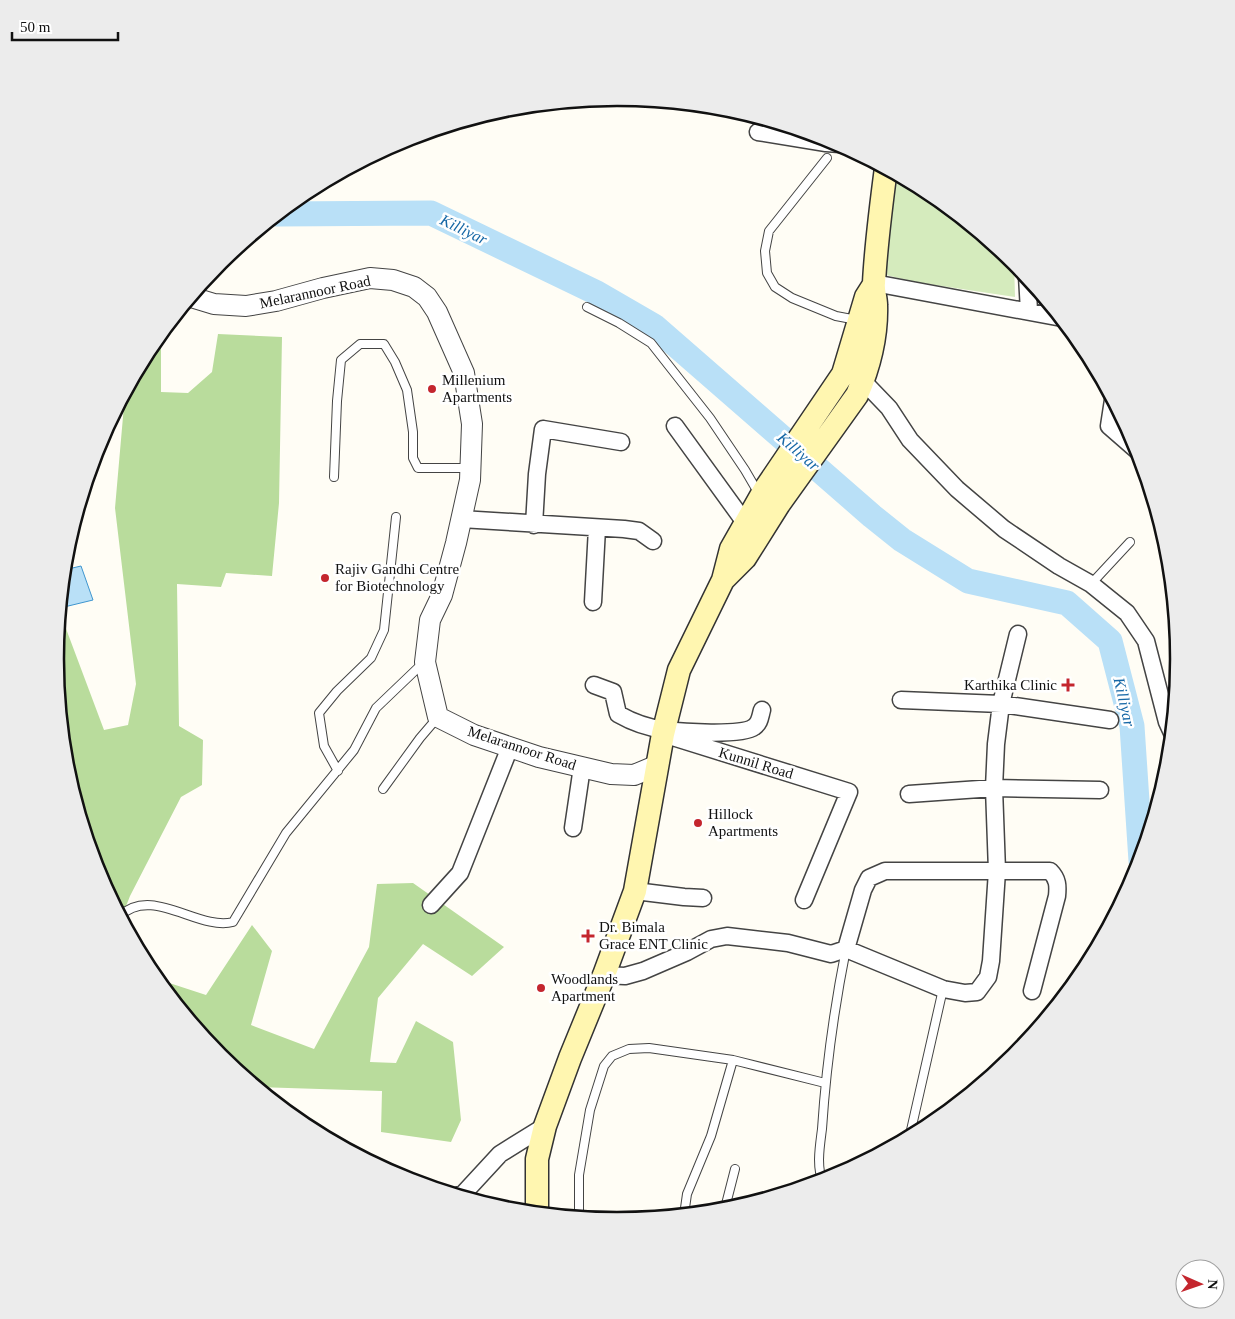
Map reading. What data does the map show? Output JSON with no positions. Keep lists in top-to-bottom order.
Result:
{
  "streets": {
    "street": ["Melarannoor Road", "Kunnil Road"]
  },
  "water": ["Killiyar"],
  "places": {
    "other": [
      "Millenium Apartments",
      "Rajiv Gandhi Centre for Biotechnology",
      "Hillock Apartments",
      "Woodlands Apartment"
    ],
    "health": ["Karthika Clinic", "Dr. Bimala Grace ENT Clinic"]
  },
  "scale_bar": "50 m",
  "north": "right"
}
